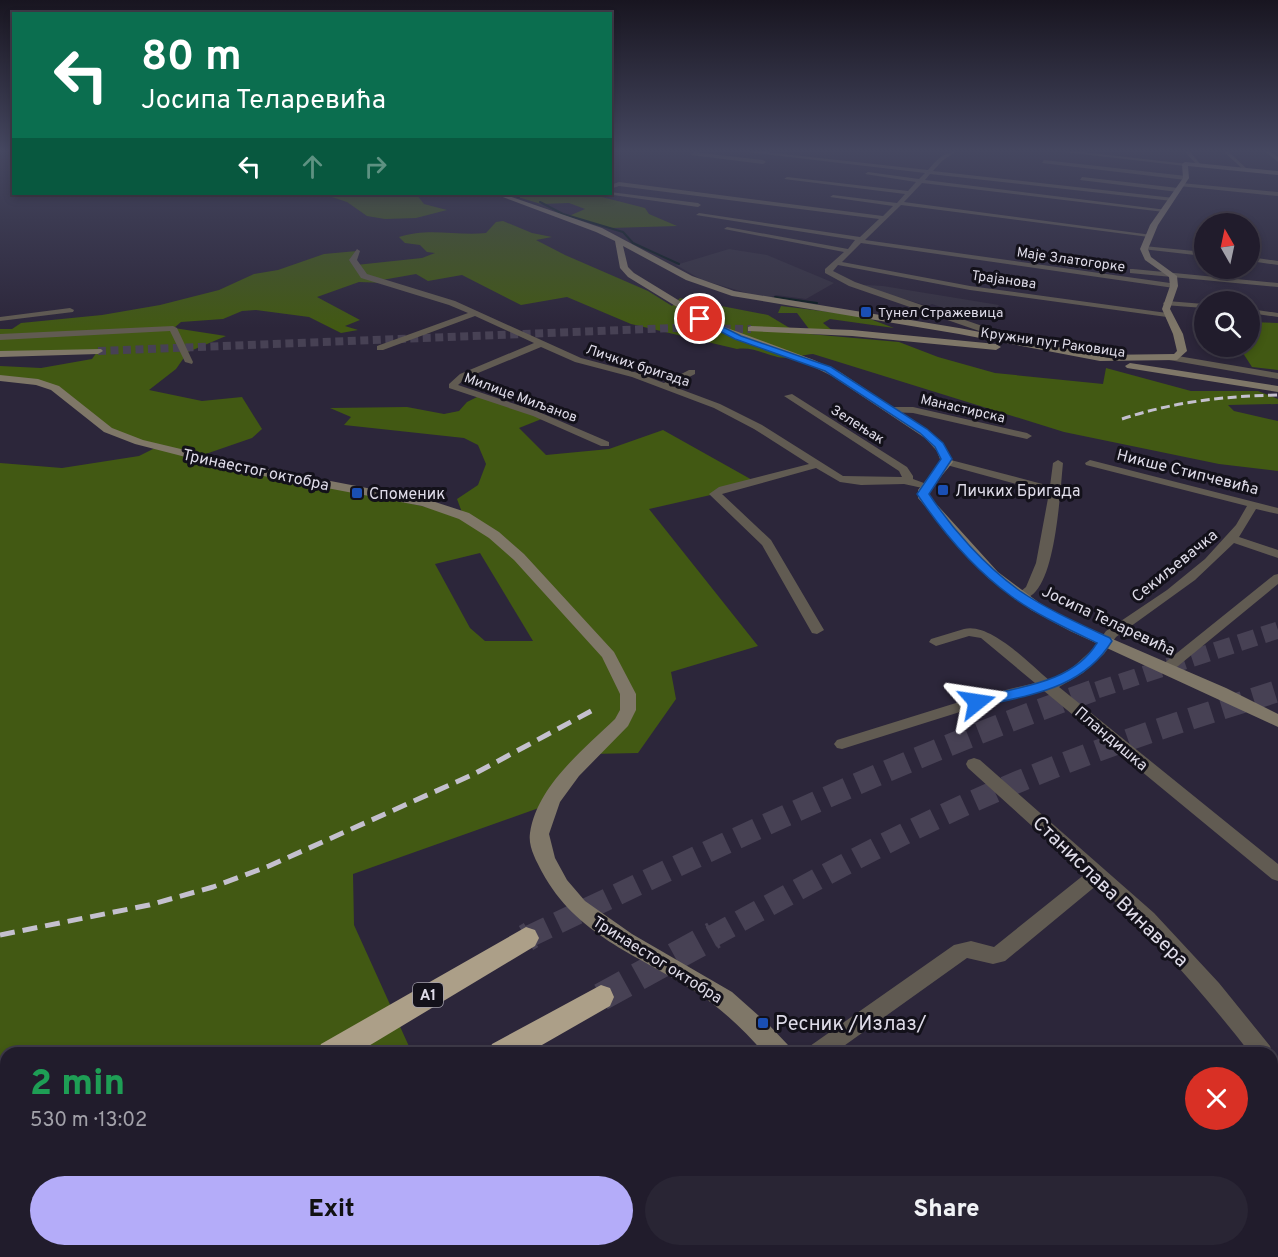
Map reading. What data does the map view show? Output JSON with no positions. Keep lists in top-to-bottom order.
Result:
{
  "streets": {
    "highway": ["A1"],
    "street": [
      "Маје Златогорке",
      "Трајанова",
      "Кружни пут Раковица",
      "Личких бригада",
      "Милице Миљанов",
      "Манастирска",
      "Зелењак",
      "Тринаестог октобра",
      "Никше Стипчевића",
      "Секиљевачка",
      "Јосипа Теларевића",
      "Пландишка",
      "Станислава Винавера"
    ]
  },
  "crossings": [
    ["Личких бригада", "Милице Миљанов"],
    ["Личких бригада", "Зелењак"],
    ["Личких бригада", "Јосипа Теларевића"],
    ["Никше Стипчевића", "Секиљевачка"],
    ["Секиљевачка", "Јосипа Теларевића"],
    ["Секиљевачка", "Пландишка"]
  ],
  "places": {
    "transit": [
      "Тунел Стражевица",
      "Личких Бригада",
      "Споменик",
      "Ресник /Излаз/"
    ]
  },
  "north": "top",
  "page": {
    "turn": ["80 m", "Јосипа Теларевића"],
    "heading": ["2 min", "530 m · 13:02"],
    "buttons": ["Exit", "Share"]
  }
}
